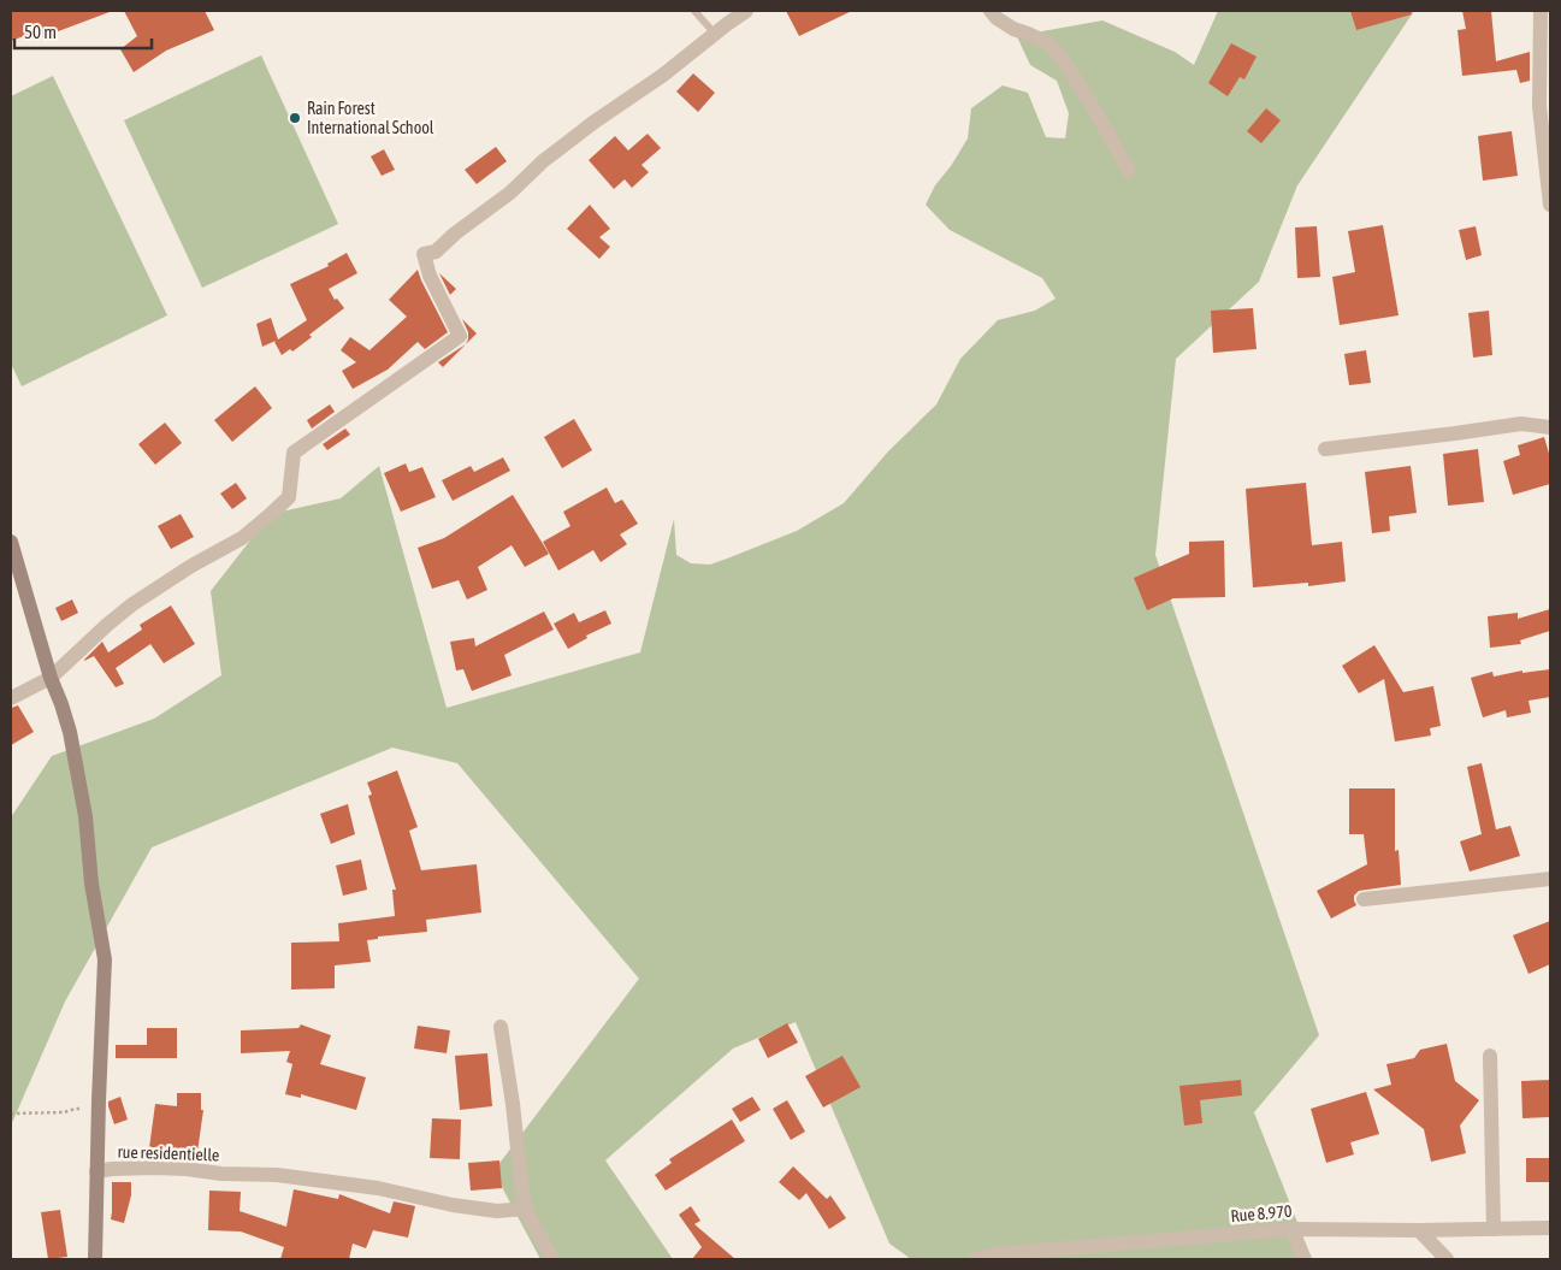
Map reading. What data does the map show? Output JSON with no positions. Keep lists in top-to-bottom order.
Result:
{
  "streets": {
    "street": ["rue residentielle", "Rue 8.970"]
  },
  "places": ["Rain Forest International School"],
  "scale_bar": "50 m"
}
